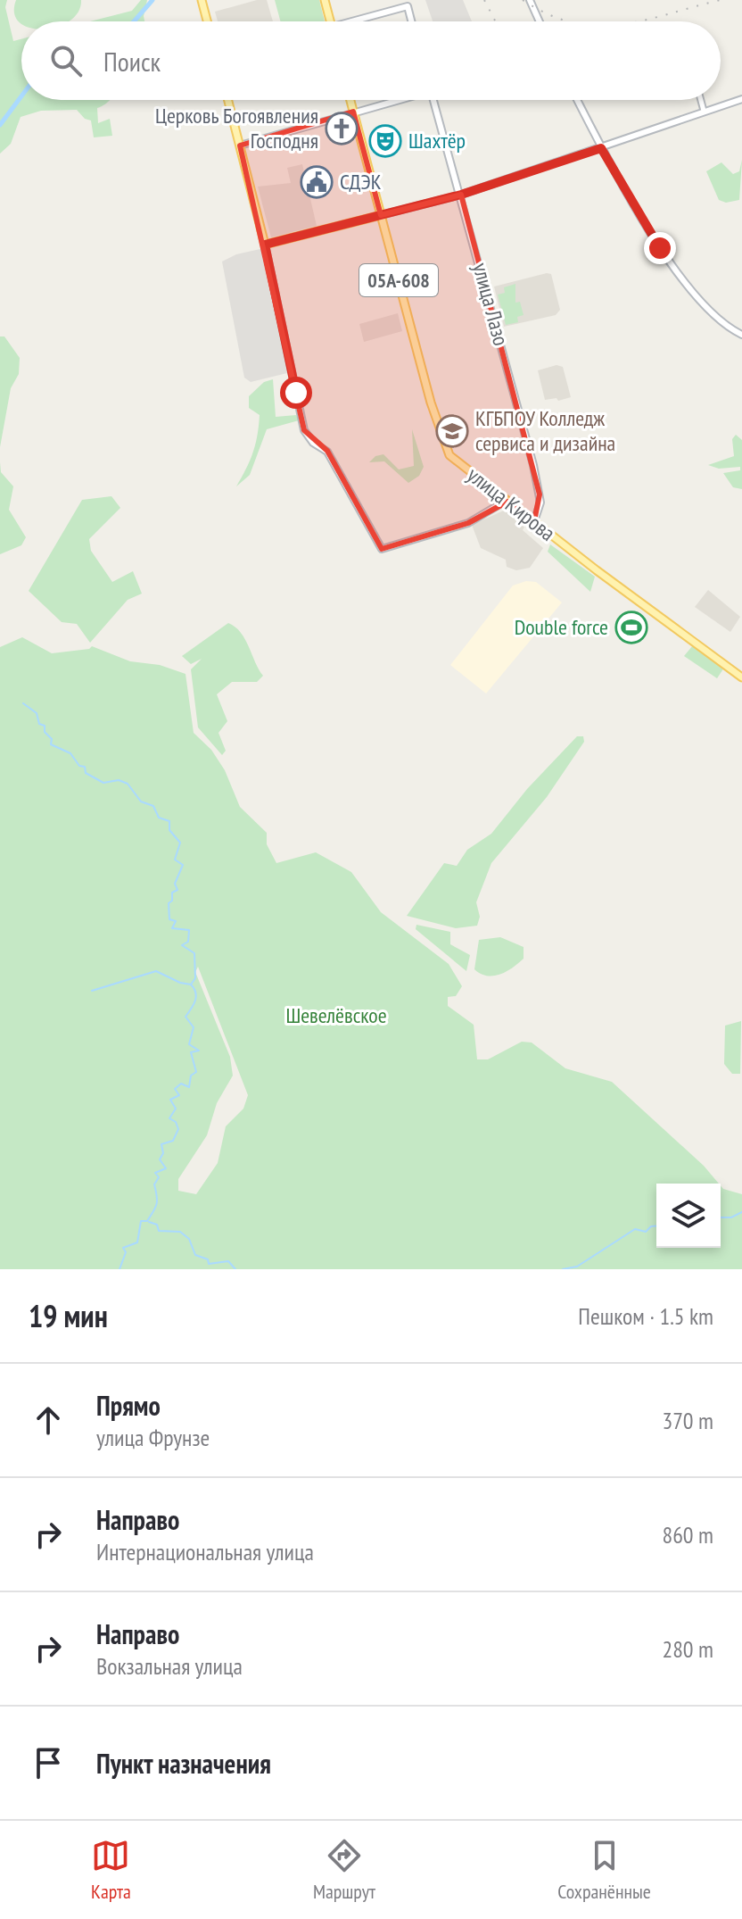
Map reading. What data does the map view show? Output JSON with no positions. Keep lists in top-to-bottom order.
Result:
{
  "streets": {
    "main road": ["05А-608", "улица Лазо", "улица Кирова"]
  },
  "crossings": [
    ["улица Лазо", "улица Кирова"]
  ],
  "parks": ["Шевелёвское"],
  "places": {
    "church": ["Церковь Богоявления Господня"],
    "theatre": ["Шахтёр"],
    "public building": ["СДЭК"],
    "school or university": ["КГБПОУ Колледж сервиса и дизайна"],
    "sports": ["Double force"]
  },
  "page": {
    "search": "Поиск",
    "heading": ["19 мин", "Пешком · 1.5 km"],
    "list": [
      ["Прямо", "улица Фрунзе", "370 m"],
      ["Направо", "Интернациональная улица", "860 m"],
      ["Направо", "Вокзальная улица", "280 m"],
      "Пункт назначения"
    ],
    "nav": ["Карта", "Маршрут", "Сохранённые"]
  }
}
